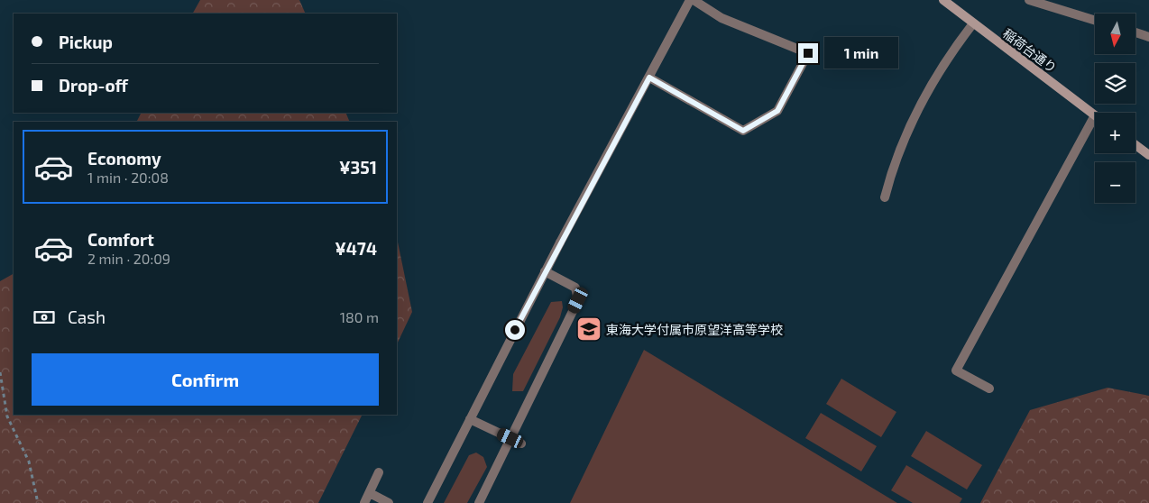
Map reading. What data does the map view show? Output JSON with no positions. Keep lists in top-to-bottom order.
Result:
{
  "streets": {
    "street": ["稲荷台通り"]
  },
  "places": {
    "school or university": ["東海大学付属市原望洋高等学校"]
  },
  "north": "bottom",
  "page": {
    "map_buttons": ["+", "−"],
    "banner": ["Pickup", "Drop-off"],
    "bubble": "1 min",
    "list": [
      {
        "name": "Economy",
        "note": "1 min · 20:08",
        "value": "¥351"
      },
      {
        "name": "Comfort",
        "note": "2 min · 20:09",
        "value": "¥474"
      }
    ],
    "pay": ["Cash", "180 m"],
    "buttons": "Confirm"
  }
}
